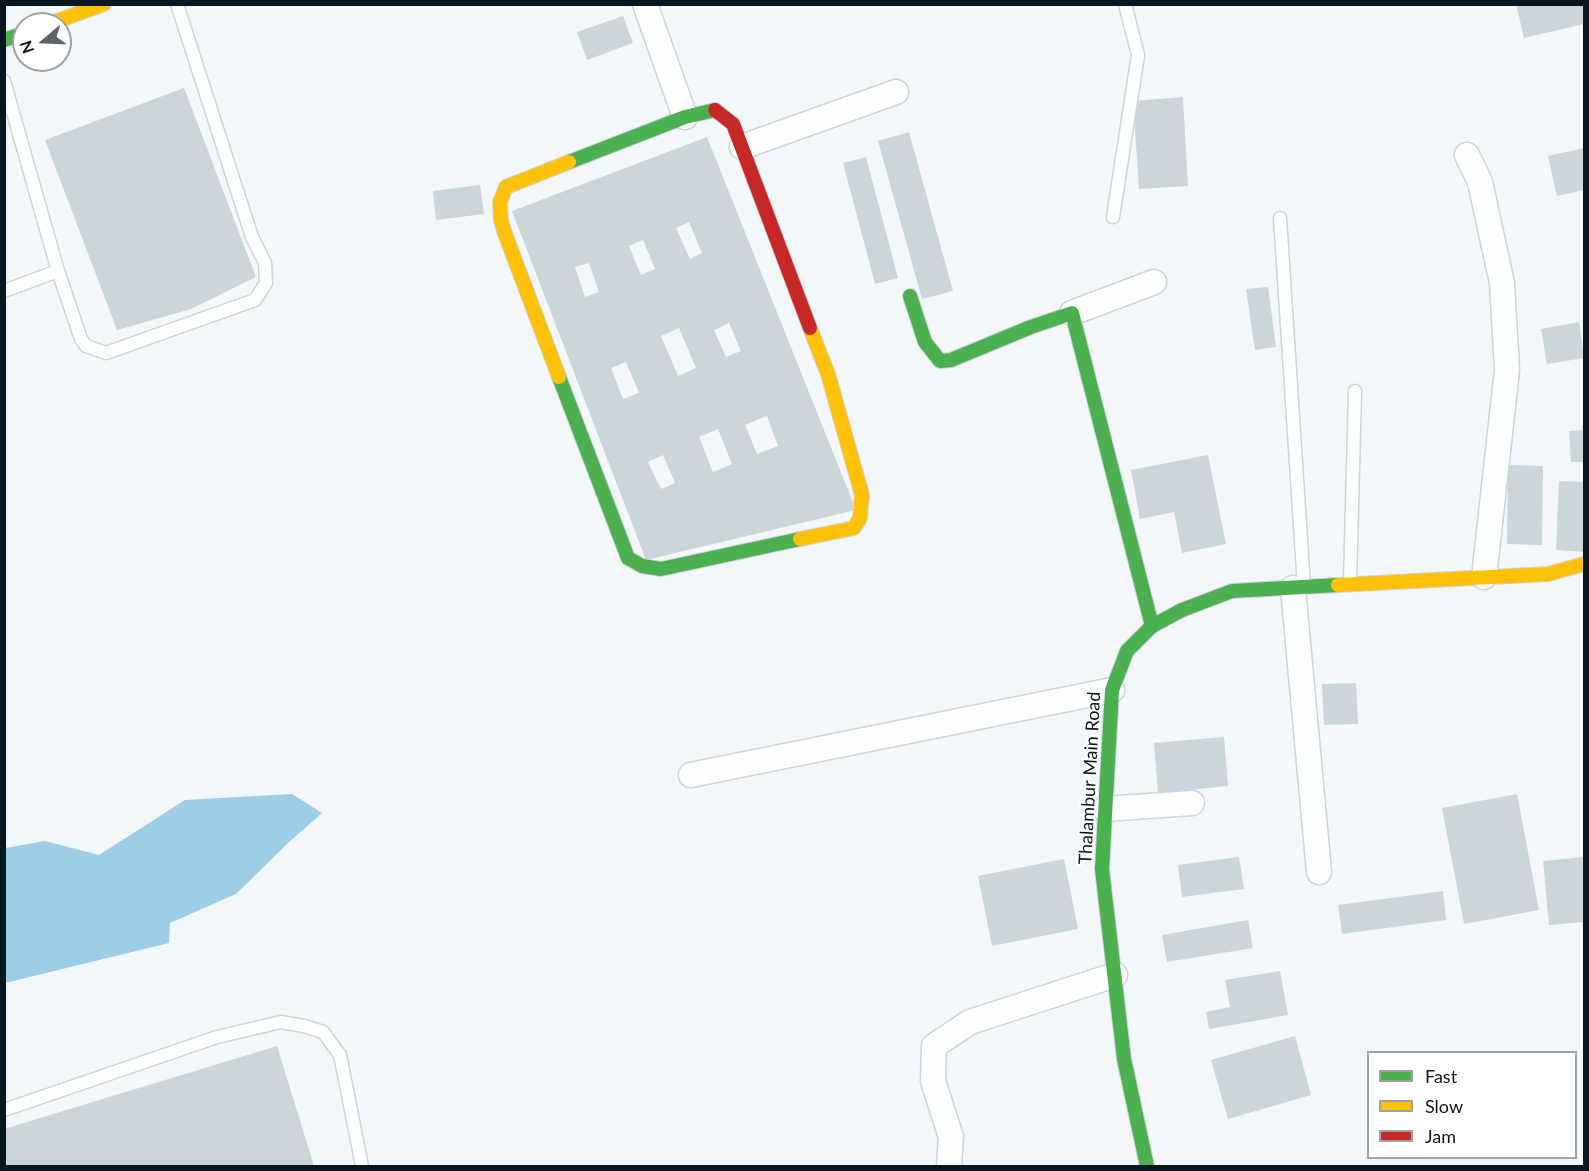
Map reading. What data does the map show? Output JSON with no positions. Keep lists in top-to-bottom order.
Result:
{
  "streets": {
    "street": ["Thalambur Main Road"]
  },
  "legend": ["Fast", "Slow", "Jam"],
  "north": "left"
}
